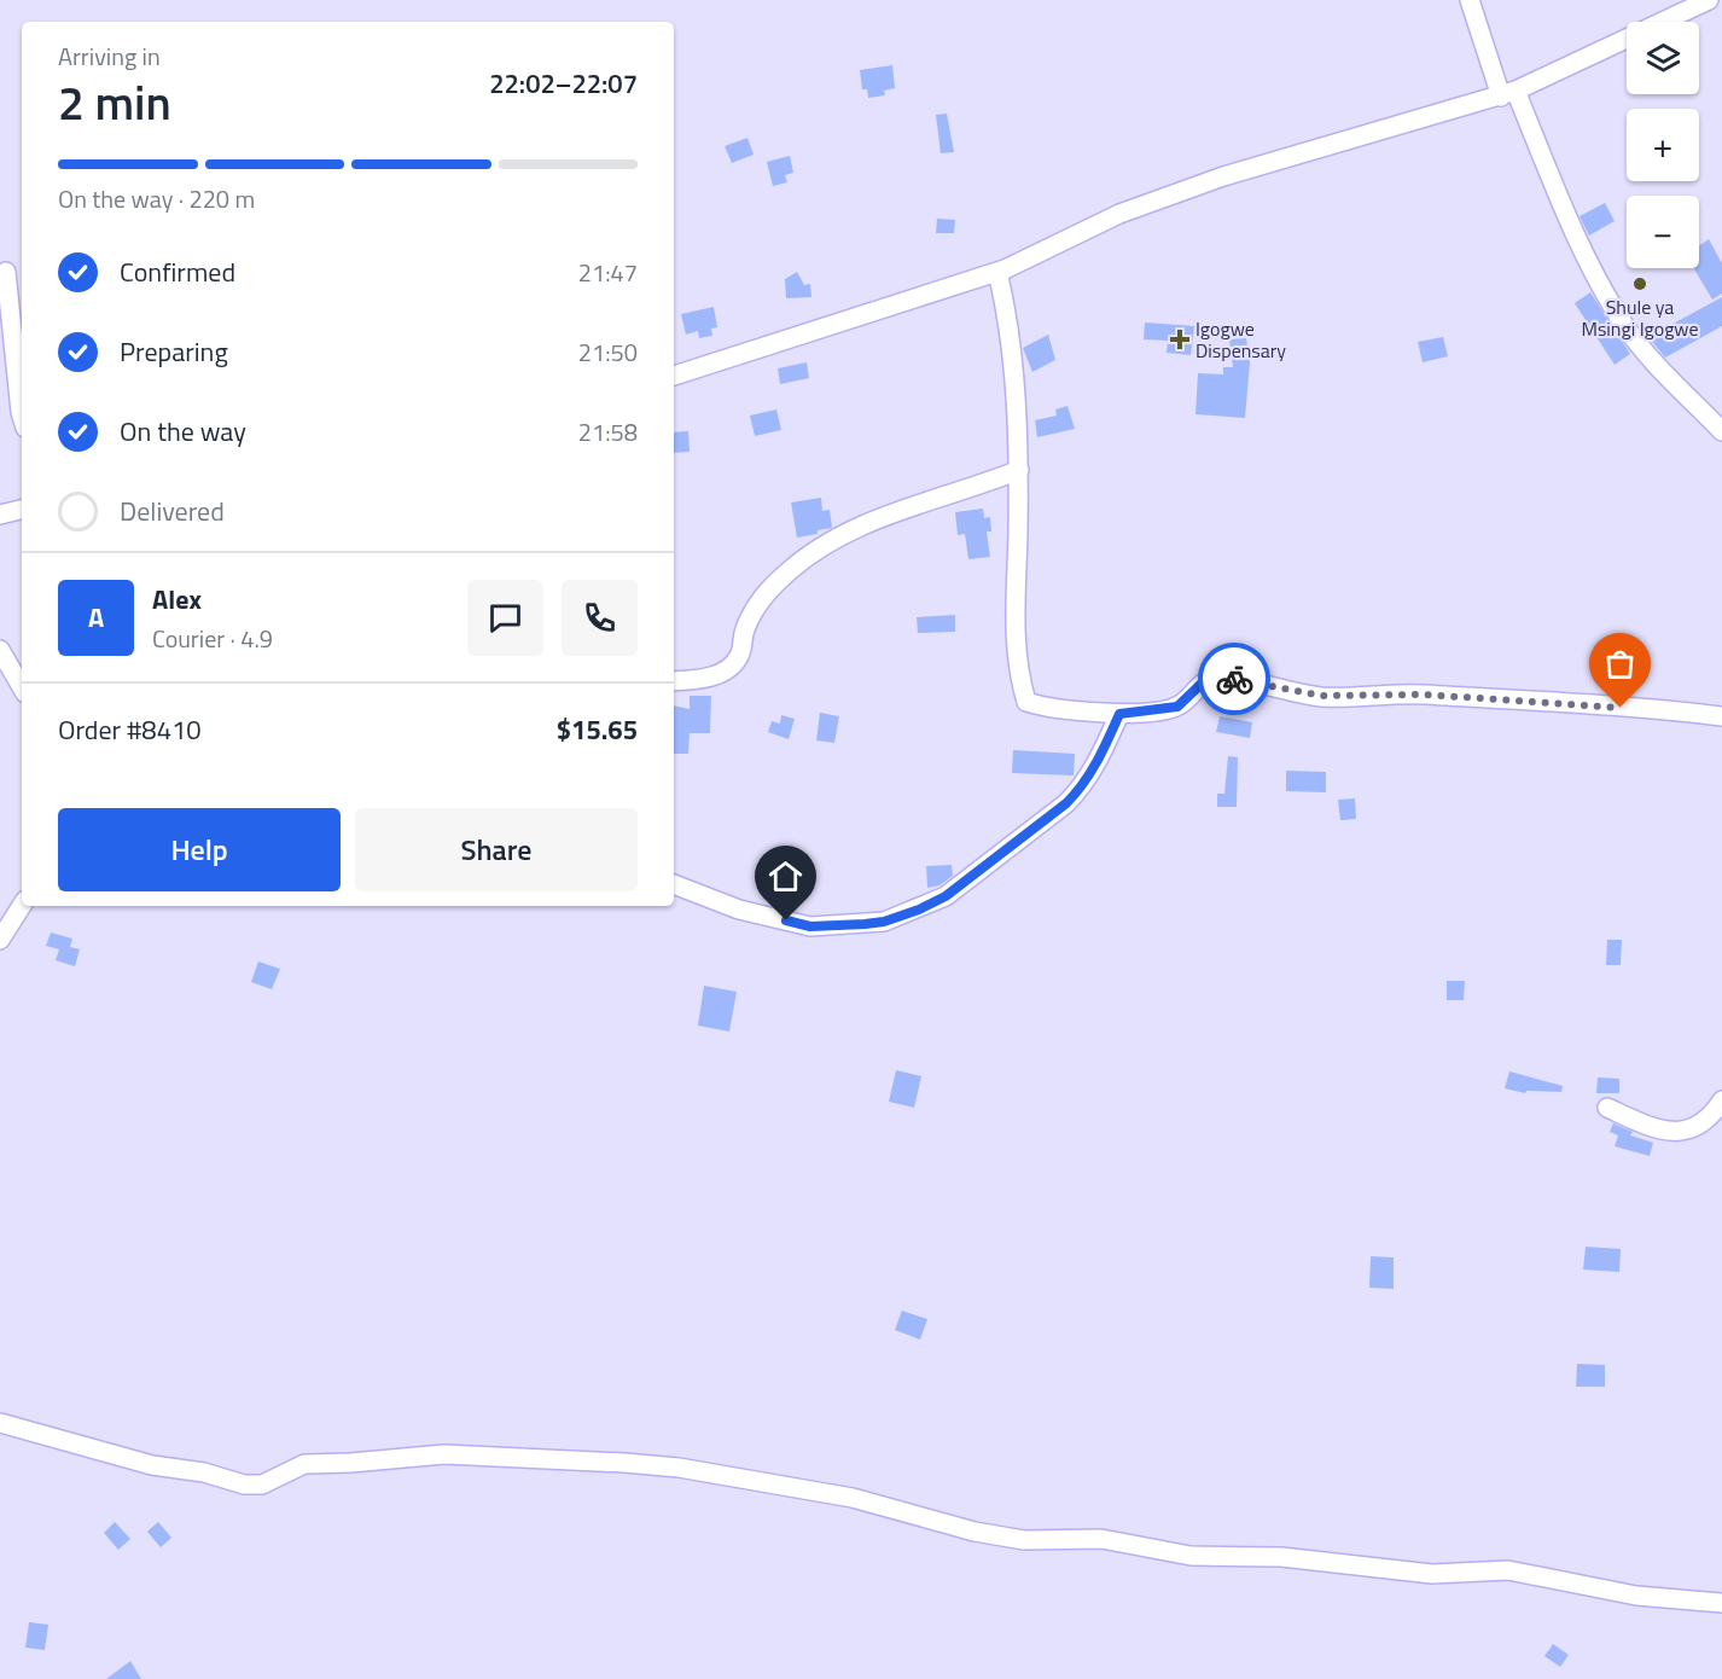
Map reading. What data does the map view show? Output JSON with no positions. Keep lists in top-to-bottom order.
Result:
{
  "places": {
    "other": ["Shule ya Msingi Igogwe"],
    "health": ["Igogwe Dispensary"]
  },
  "page": {
    "map_buttons": ["+", "−"],
    "heading": ["2 min", "Arriving in", "22:02–22:07"],
    "panel": [
      "Alex",
      "Courier · 4.9",
      "Order #8410",
      "$15.65"
    ],
    "bar": "On the way · 220 m",
    "list": [
      ["Confirmed", "21:47"],
      ["Preparing", "21:50"],
      ["On the way", "21:58"],
      "Delivered"
    ],
    "round": "A",
    "buttons": ["Help", "Share"]
  }
}
